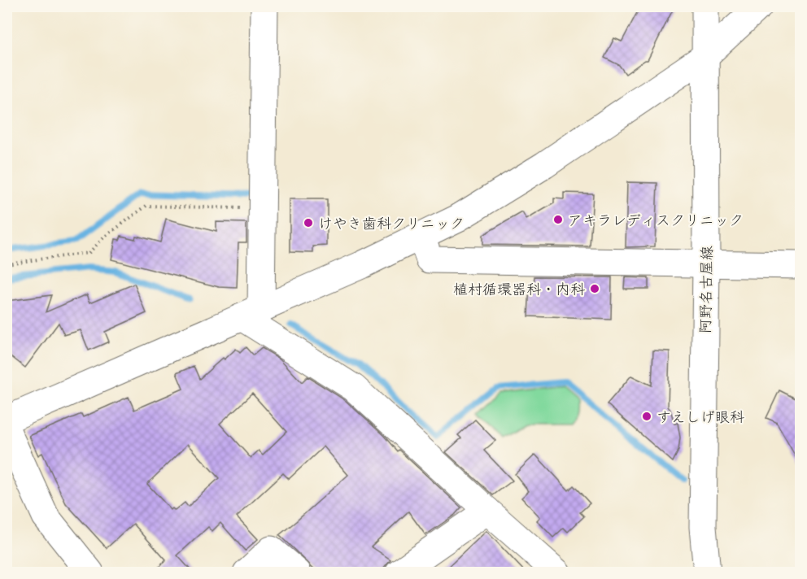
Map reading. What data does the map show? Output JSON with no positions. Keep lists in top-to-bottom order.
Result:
{
  "streets": {
    "street": ["阿野名古屋線"]
  },
  "places": [
    "アキラレディスクリニック",
    "けやき歯科クリニック",
    "植村循環器科・内科",
    "すえしげ眼科"
  ]
}
